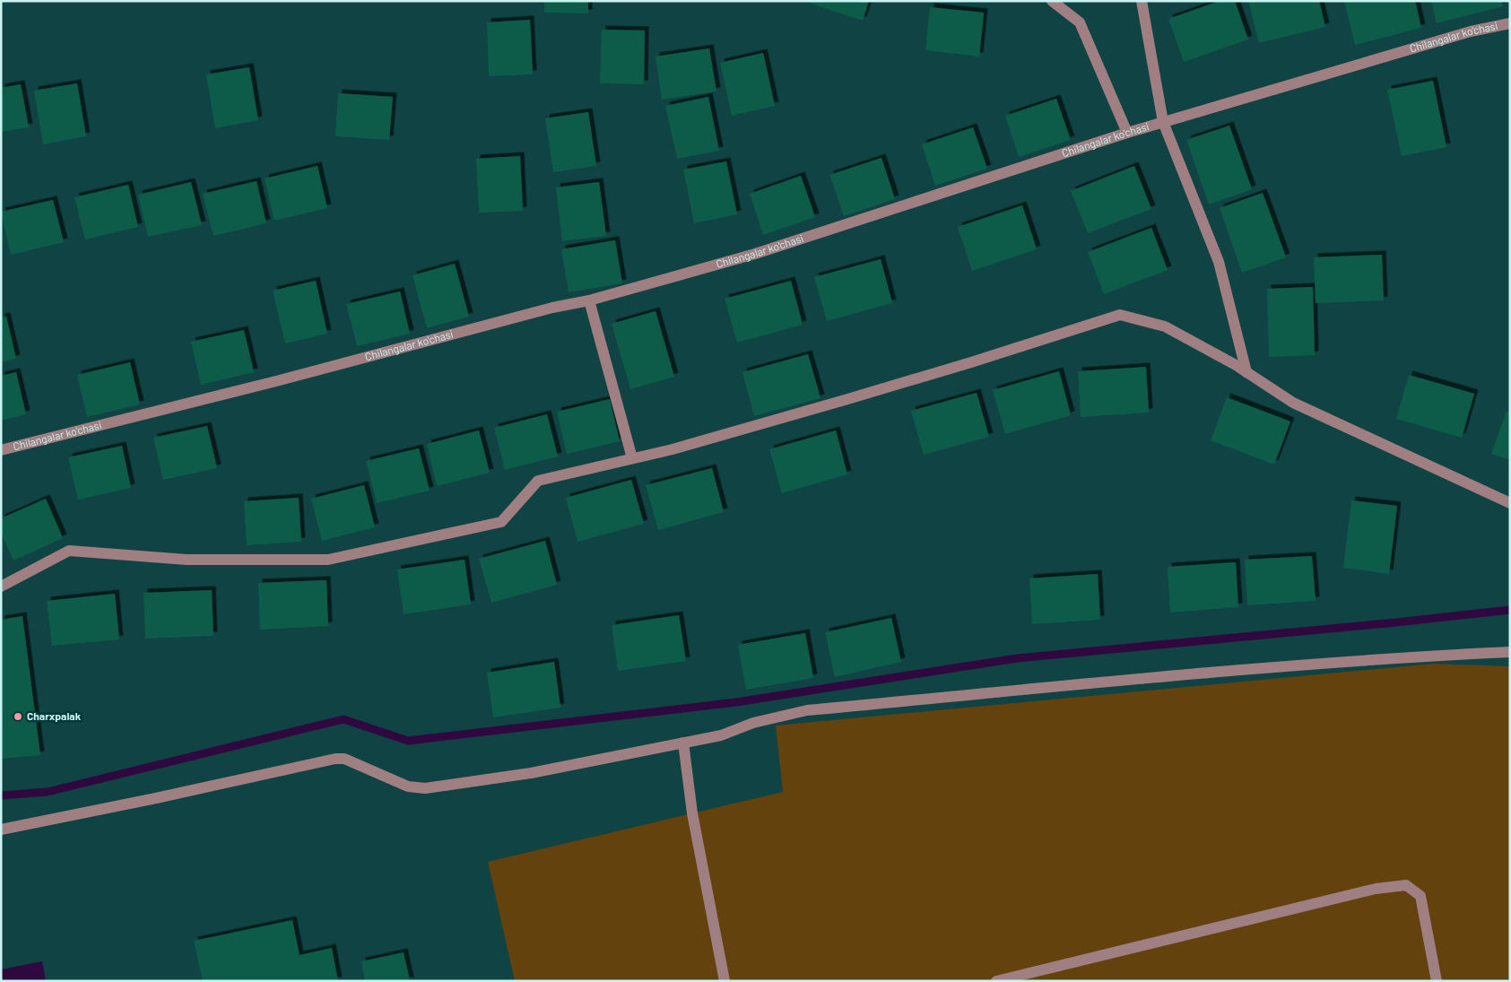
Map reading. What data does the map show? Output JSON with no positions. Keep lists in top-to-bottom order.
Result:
{
  "streets": {
    "street": ["Chilangalar ko'chasi"]
  },
  "places": ["Charxpalak"]
}
